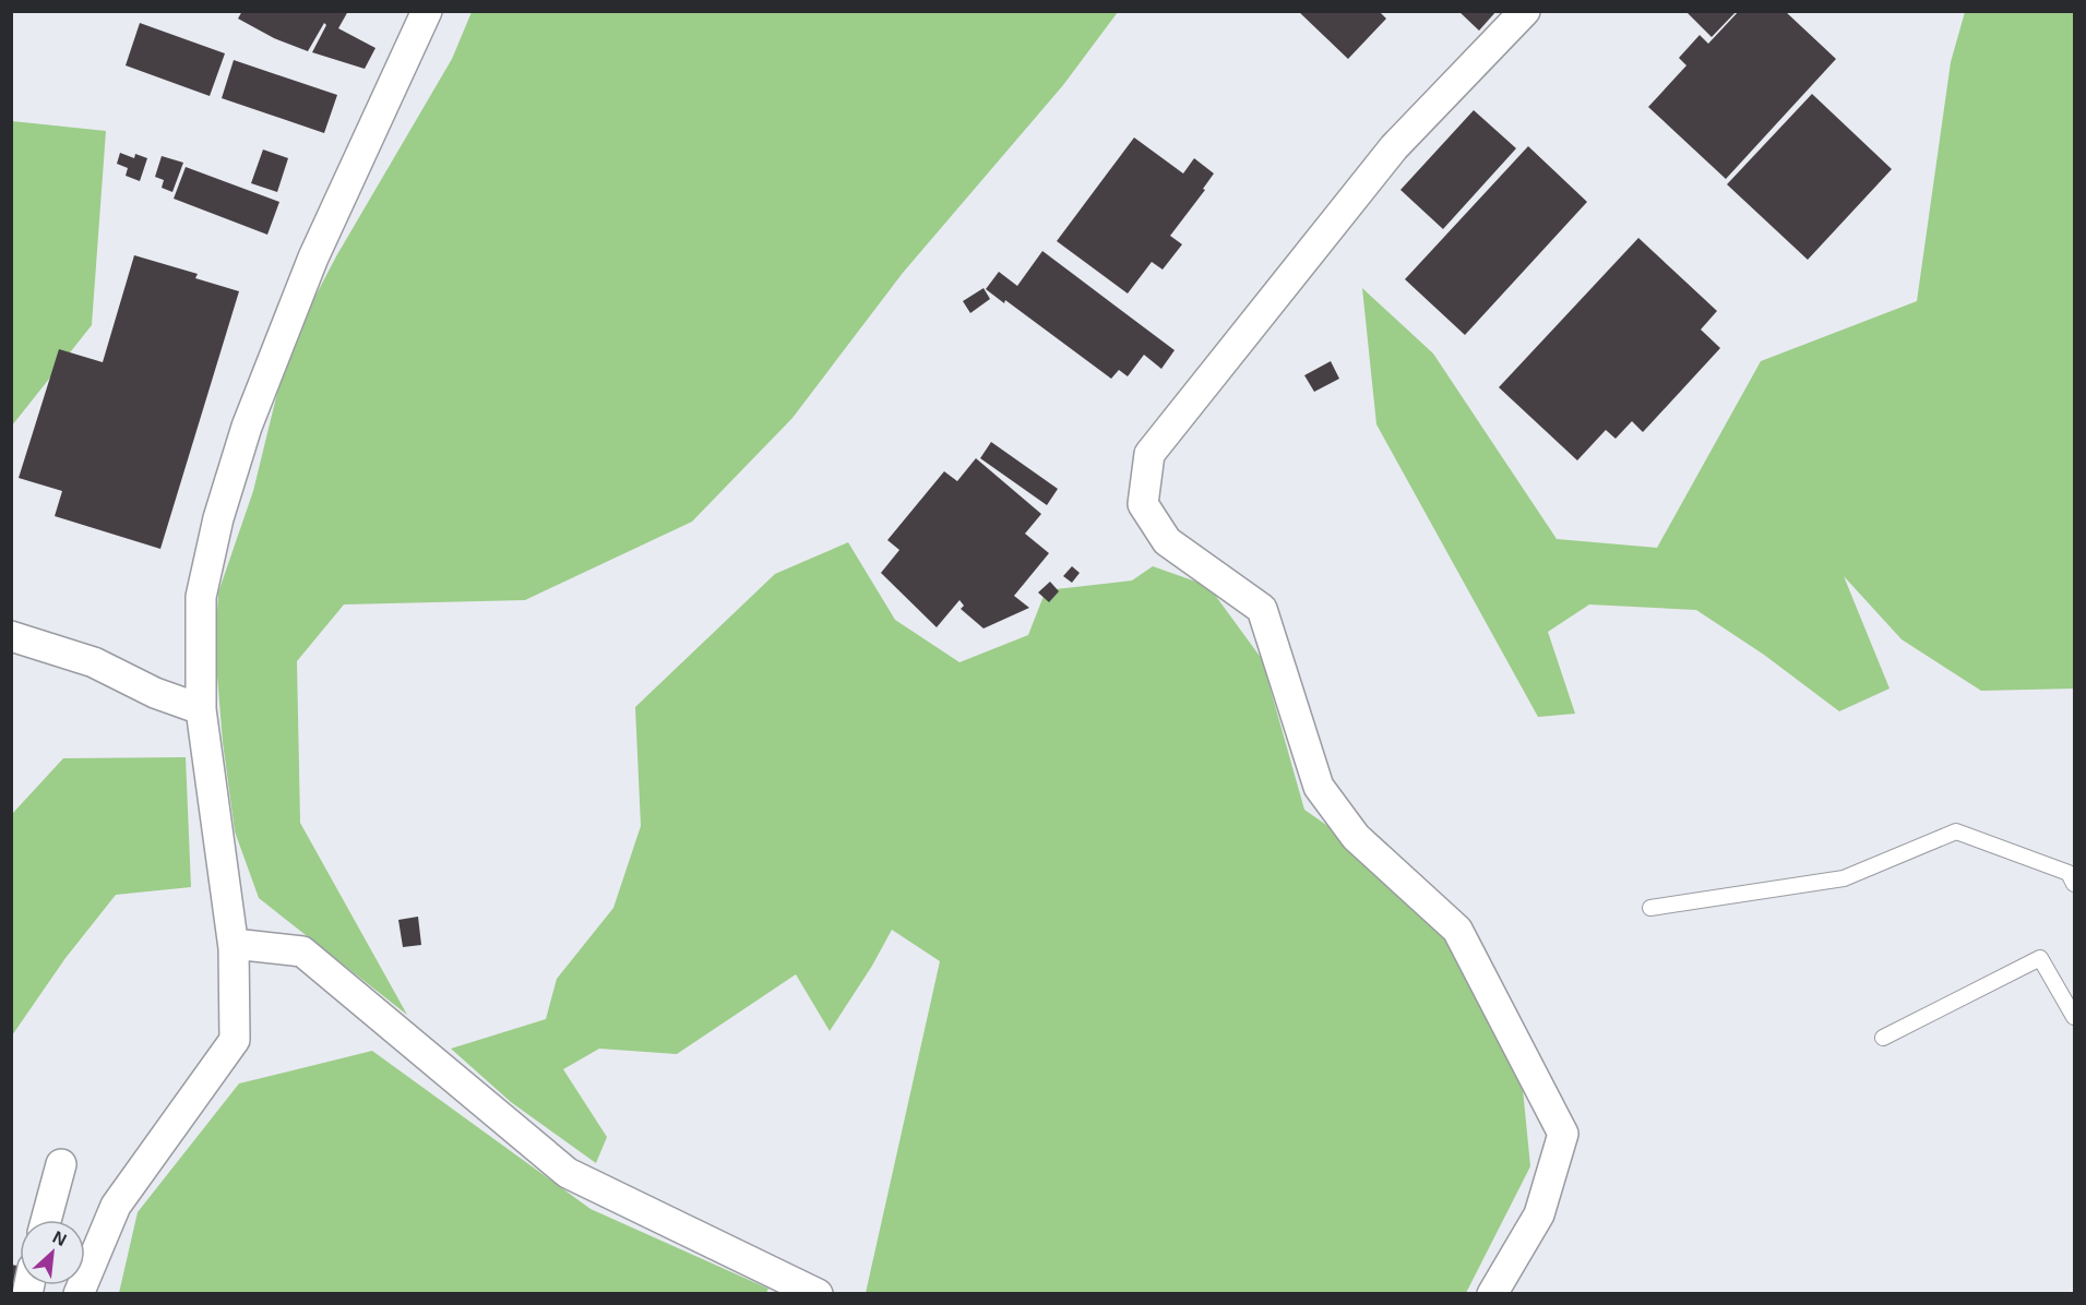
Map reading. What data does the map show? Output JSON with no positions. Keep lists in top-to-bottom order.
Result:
{
  "north": "top right"
}
